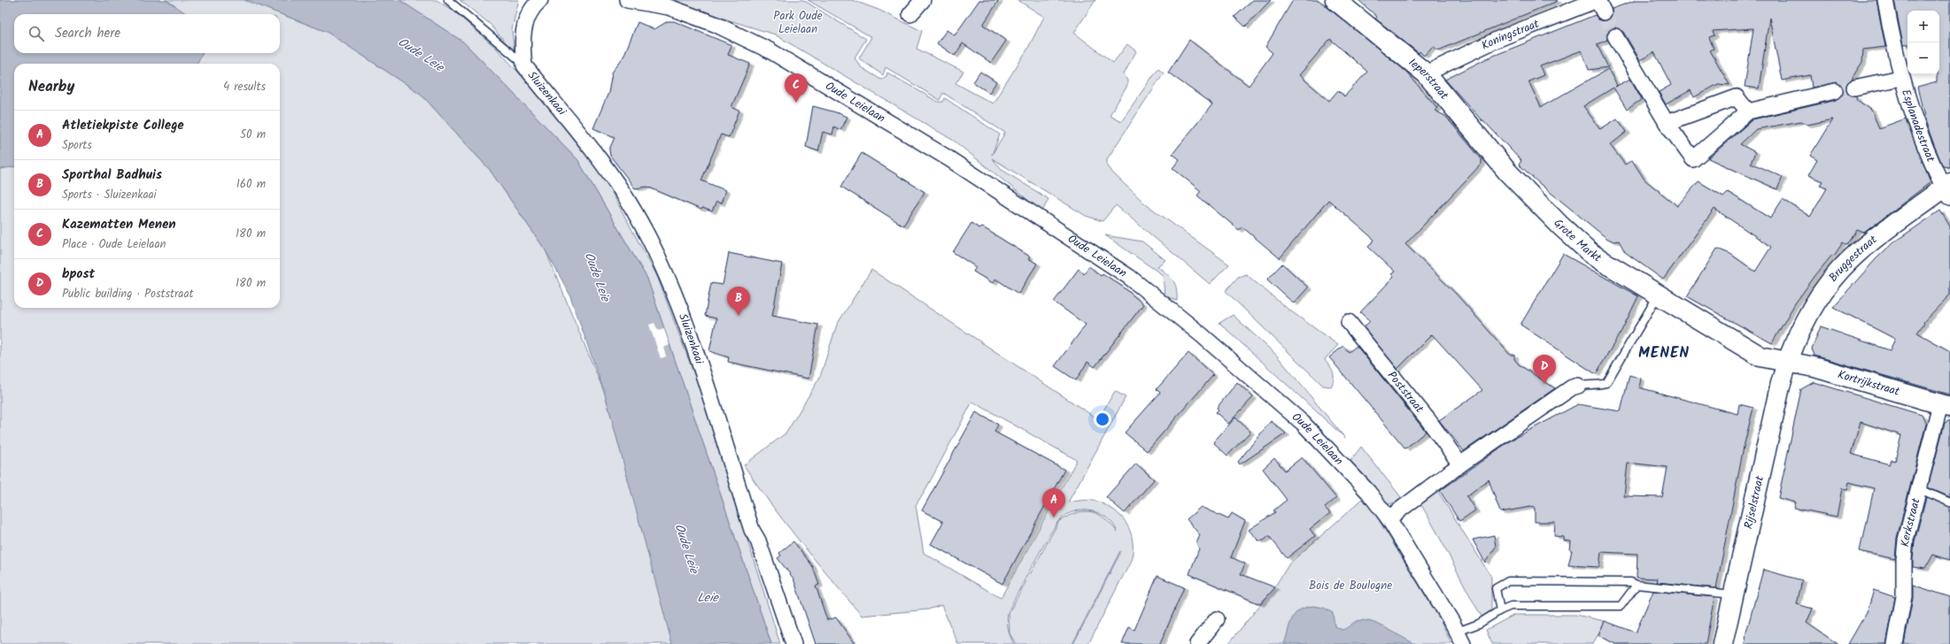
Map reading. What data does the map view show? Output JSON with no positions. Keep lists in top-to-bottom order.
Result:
{
  "streets": {
    "street": [
      "Koningstraat",
      "Ieperstraat",
      "Sluizenkaai",
      "Oude Leielaan",
      "Esplanadestraat",
      "Grote Markt",
      "Bruggestraat",
      "Kortrijkstraat",
      "Poststraat",
      "Rijselstraat",
      "Kerkstraat"
    ]
  },
  "crossings": [
    ["Koningstraat", "Ieperstraat"],
    ["Ieperstraat", "Grote Markt"],
    ["Esplanadestraat", "Bruggestraat"],
    ["Grote Markt", "Bruggestraat"],
    ["Grote Markt", "Kortrijkstraat"],
    ["Grote Markt", "Rijselstraat"],
    ["Bruggestraat", "Kortrijkstraat"],
    ["Bruggestraat", "Rijselstraat"],
    ["Kortrijkstraat", "Rijselstraat"],
    ["Kortrijkstraat", "Kerkstraat"]
  ],
  "districts": ["MENEN"],
  "water": ["Oude Leie", "Leie"],
  "parks": ["Park Oude Leielaan", "Bois de Boulogne"],
  "page": {
    "map_buttons": ["+", "−"],
    "search": "Search here",
    "heading": ["Nearby", "4 results"],
    "pins": [
      "C",
      "B",
      "D",
      "A"
    ],
    "list": [
      {
        "mark": "A",
        "name": "Atletiekpiste College",
        "note": "Sports",
        "value": "50 m"
      },
      {
        "mark": "B",
        "name": "Sporthal Badhuis",
        "note": "Sports · Sluizenkaai",
        "value": "160 m"
      },
      {
        "mark": "C",
        "name": "Kazematten Menen",
        "note": "Place · Oude Leielaan",
        "value": "180 m"
      },
      {
        "mark": "D",
        "name": "bpost",
        "note": "Public building · Poststraat",
        "value": "180 m"
      }
    ]
  }
}
